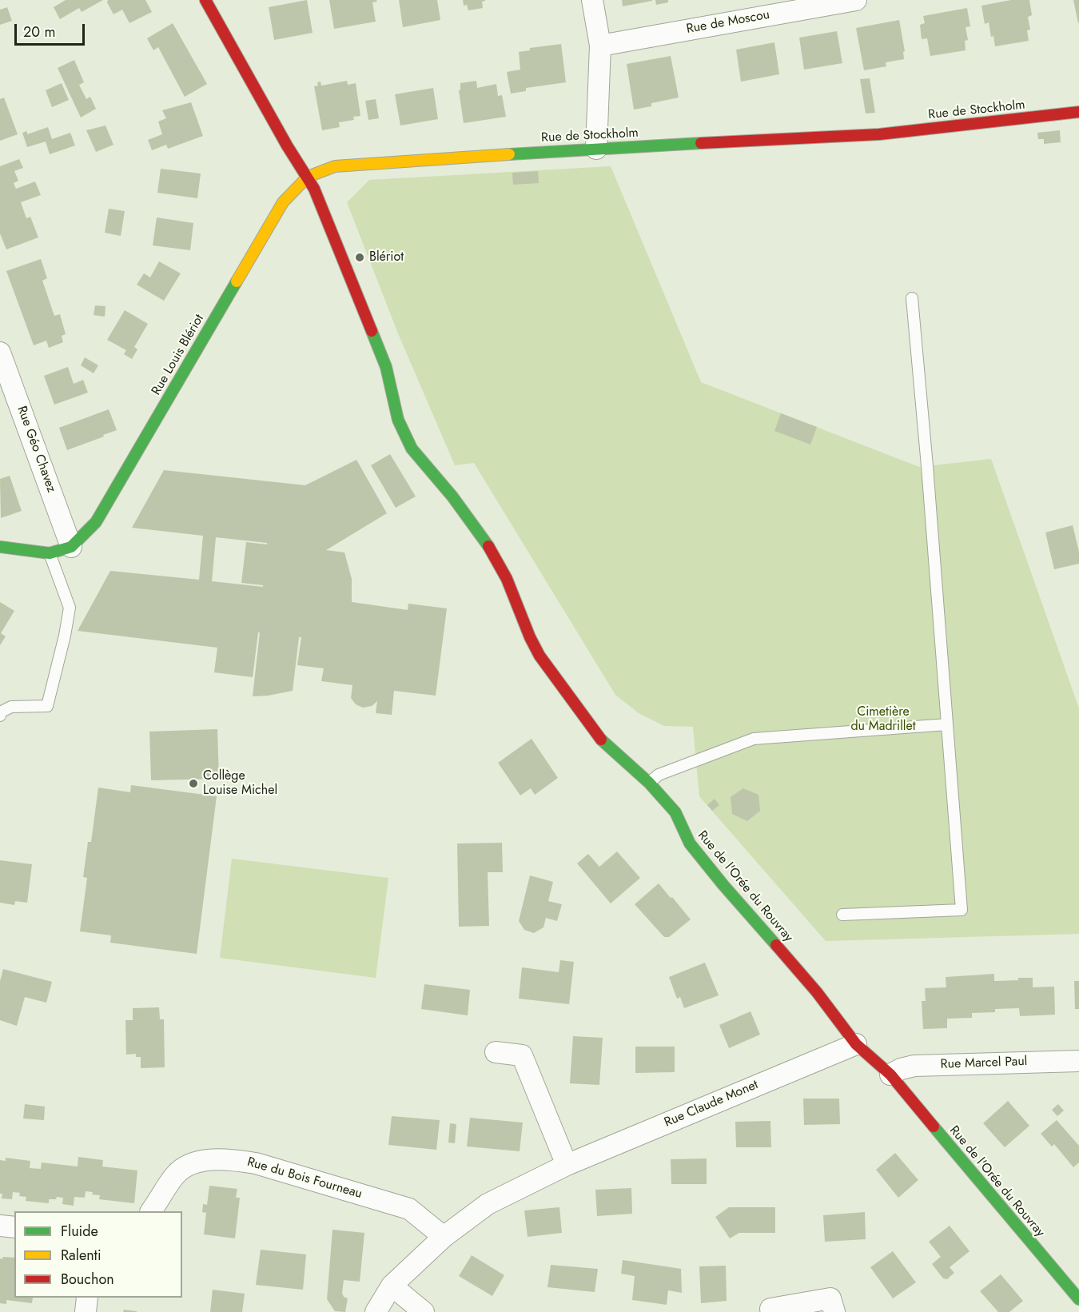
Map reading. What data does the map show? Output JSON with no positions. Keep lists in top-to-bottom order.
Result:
{
  "streets": {
    "street": [
      "Rue de Moscou",
      "Rue de Stockholm",
      "Rue Louis Blériot",
      "Rue Géo Chavez",
      "Rue de l'Orée du Rouvray",
      "Rue Marcel Paul",
      "Rue Claude Monet",
      "Rue du Bois Fourneau"
    ]
  },
  "crossings": [
    ["Rue de Stockholm", "Rue Louis Blériot"],
    ["Rue de Stockholm", "Rue de l'Orée du Rouvray"],
    ["Rue Louis Blériot", "Rue Géo Chavez"],
    ["Rue Louis Blériot", "Rue de l'Orée du Rouvray"],
    ["Rue de l'Orée du Rouvray", "Rue Marcel Paul"],
    ["Rue de l'Orée du Rouvray", "Rue Claude Monet"],
    ["Rue Claude Monet", "Rue du Bois Fourneau"]
  ],
  "parks": ["Cimetière du Madrillet"],
  "places": ["Blériot", "Collège Louise Michel"],
  "legend": ["Fluide", "Ralenti", "Bouchon"],
  "scale_bar": "20 m"
}
